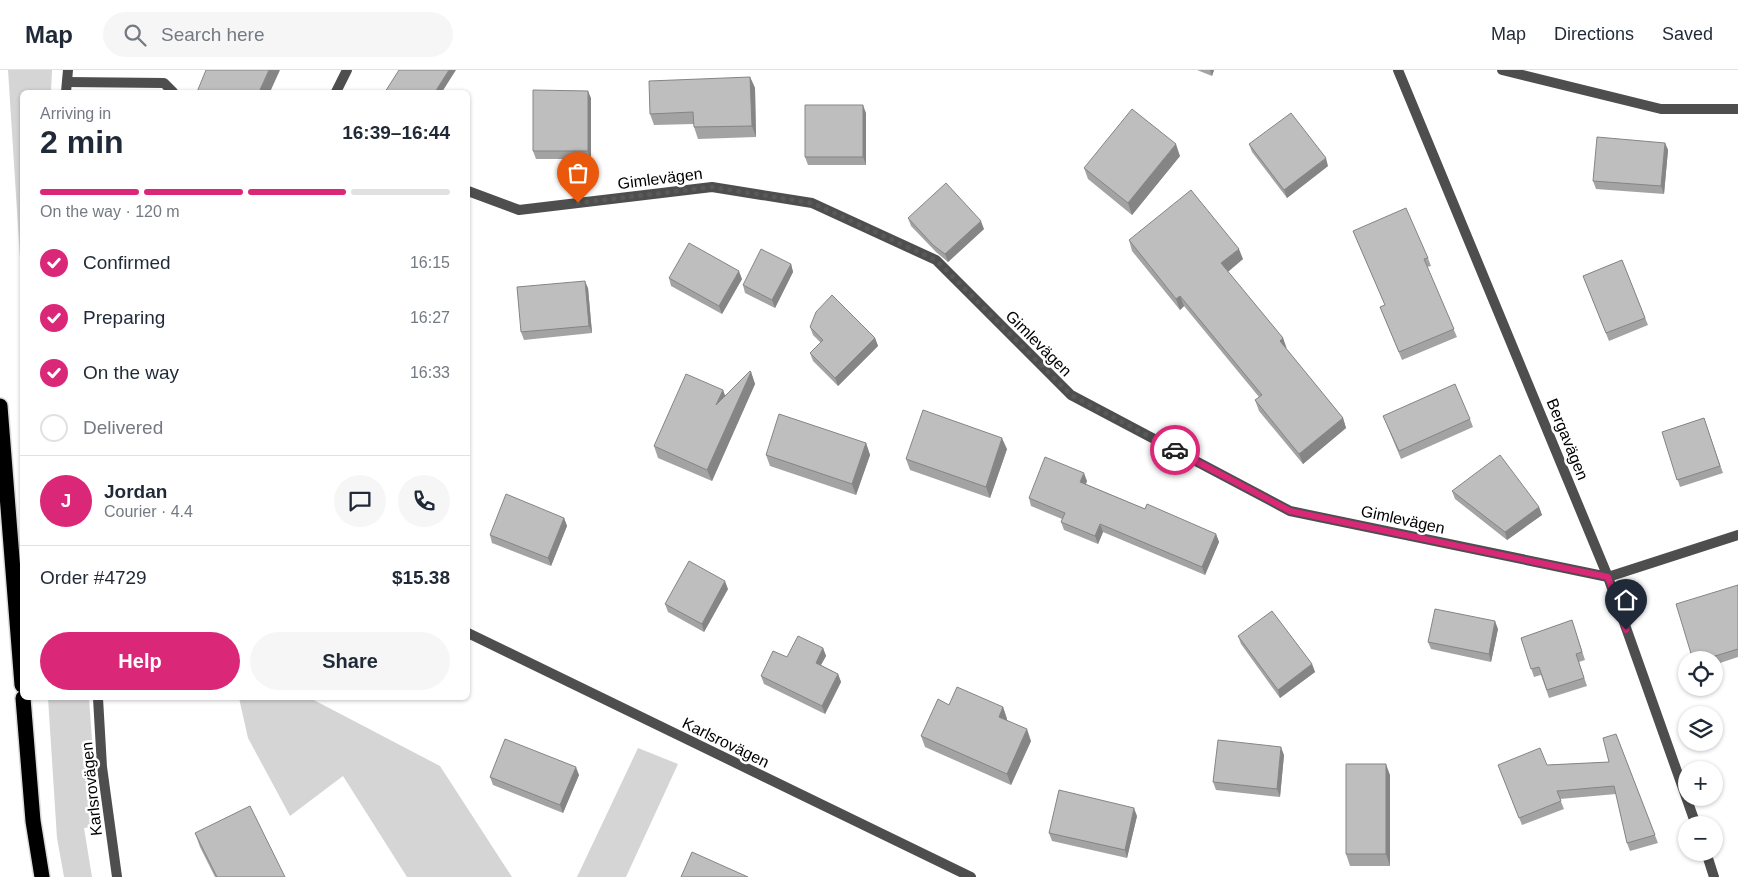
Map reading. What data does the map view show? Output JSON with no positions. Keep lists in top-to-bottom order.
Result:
{
  "streets": {
    "street": ["Gimlevägen", "Bergavägen", "Karlsrovägen"]
  },
  "crossings": [
    ["Gimlevägen", "Bergavägen"]
  ],
  "page": {
    "header": "Map",
    "search": "Search here",
    "nav": ["Map", "Directions", "Saved"],
    "heading": ["2 min", "Arriving in", "16:39–16:44"],
    "panel": [
      "Jordan",
      "Courier · 4.4",
      "Order #4729",
      "$15.38"
    ],
    "bar": "On the way · 120 m",
    "list": [
      ["Confirmed", "16:15"],
      ["Preparing", "16:27"],
      ["On the way", "16:33"],
      "Delivered"
    ],
    "round": "J",
    "buttons": ["Help", "Share"],
    "map_buttons": ["+", "−"]
  }
}
